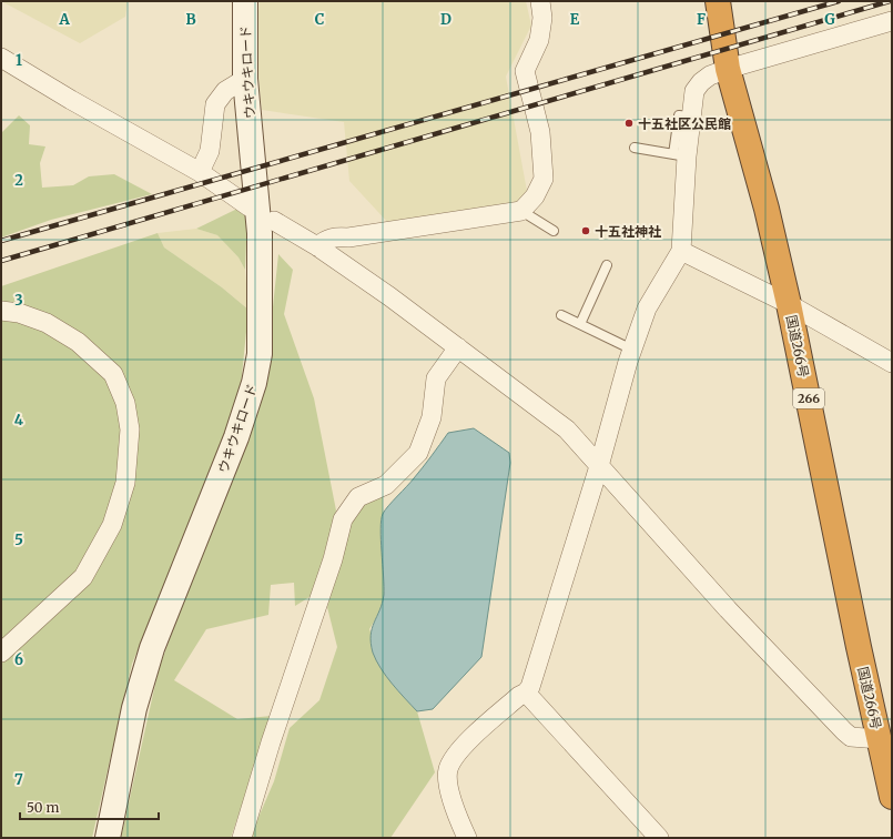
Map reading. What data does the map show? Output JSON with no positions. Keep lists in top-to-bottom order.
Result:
{
  "streets": {
    "highway": ["国道266号", "266"],
    "street": ["ウキウキロード"]
  },
  "places": ["十五社区公民館", "十五社神社"],
  "scale_bar": "50 m",
  "grid": {
    "columns": [
      "A",
      "B",
      "C",
      "D",
      "E",
      "F",
      "G"
    ],
    "rows": [
      "1",
      "2",
      "3",
      "4",
      "5",
      "6",
      "7"
    ]
  }
}
